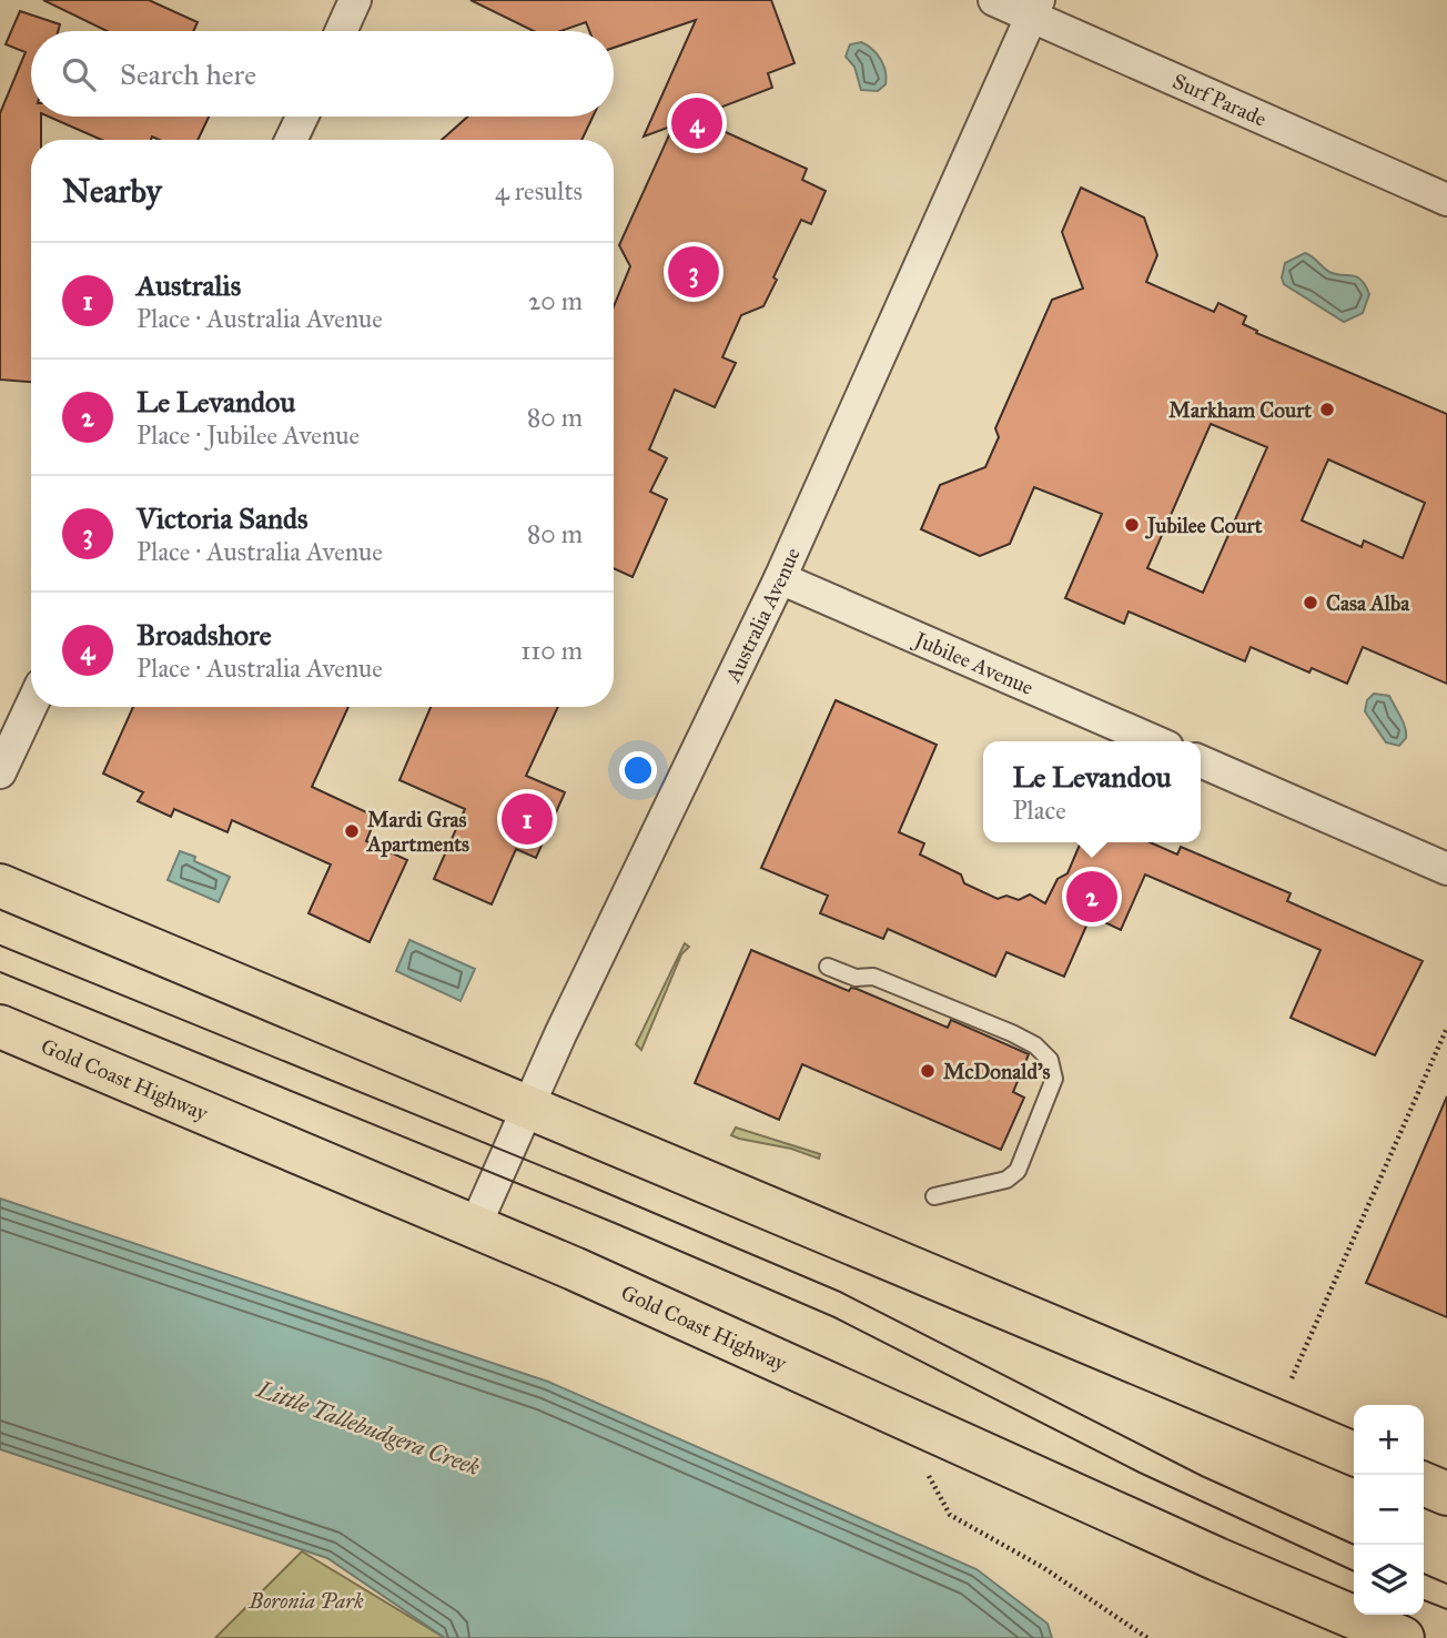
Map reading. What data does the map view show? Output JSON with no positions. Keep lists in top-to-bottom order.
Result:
{
  "streets": {
    "highway": ["Gold Coast Highway"],
    "street": ["Surf Parade", "Australia Avenue", "Jubilee Avenue"]
  },
  "crossings": [
    ["Surf Parade", "Australia Avenue"],
    ["Australia Avenue", "Jubilee Avenue"],
    ["Australia Avenue", "Gold Coast Highway"]
  ],
  "water": ["Little Tallebudgera Creek"],
  "parks": ["Boronia Park"],
  "places": [
    "Markham Court",
    "Jubilee Court",
    "Casa Alba",
    "Mardi Gras Apartments",
    "McDonald's"
  ],
  "page": {
    "search": "Search here",
    "pins": [
      "4",
      "3",
      "1",
      "2"
    ],
    "heading": ["Nearby", "4 results"],
    "list": [
      {
        "mark": "1",
        "name": "Australis",
        "note": "Place · Australia Avenue",
        "value": "20 m"
      },
      {
        "mark": "2",
        "name": "Le Levandou",
        "note": "Place · Jubilee Avenue",
        "value": "80 m"
      },
      {
        "mark": "3",
        "name": "Victoria Sands",
        "note": "Place · Australia Avenue",
        "value": "80 m"
      },
      {
        "mark": "4",
        "name": "Broadshore",
        "note": "Place · Australia Avenue",
        "value": "110 m"
      }
    ],
    "popup": ["Le Levandou", "Place"],
    "map_buttons": ["+", "−"]
  }
}
